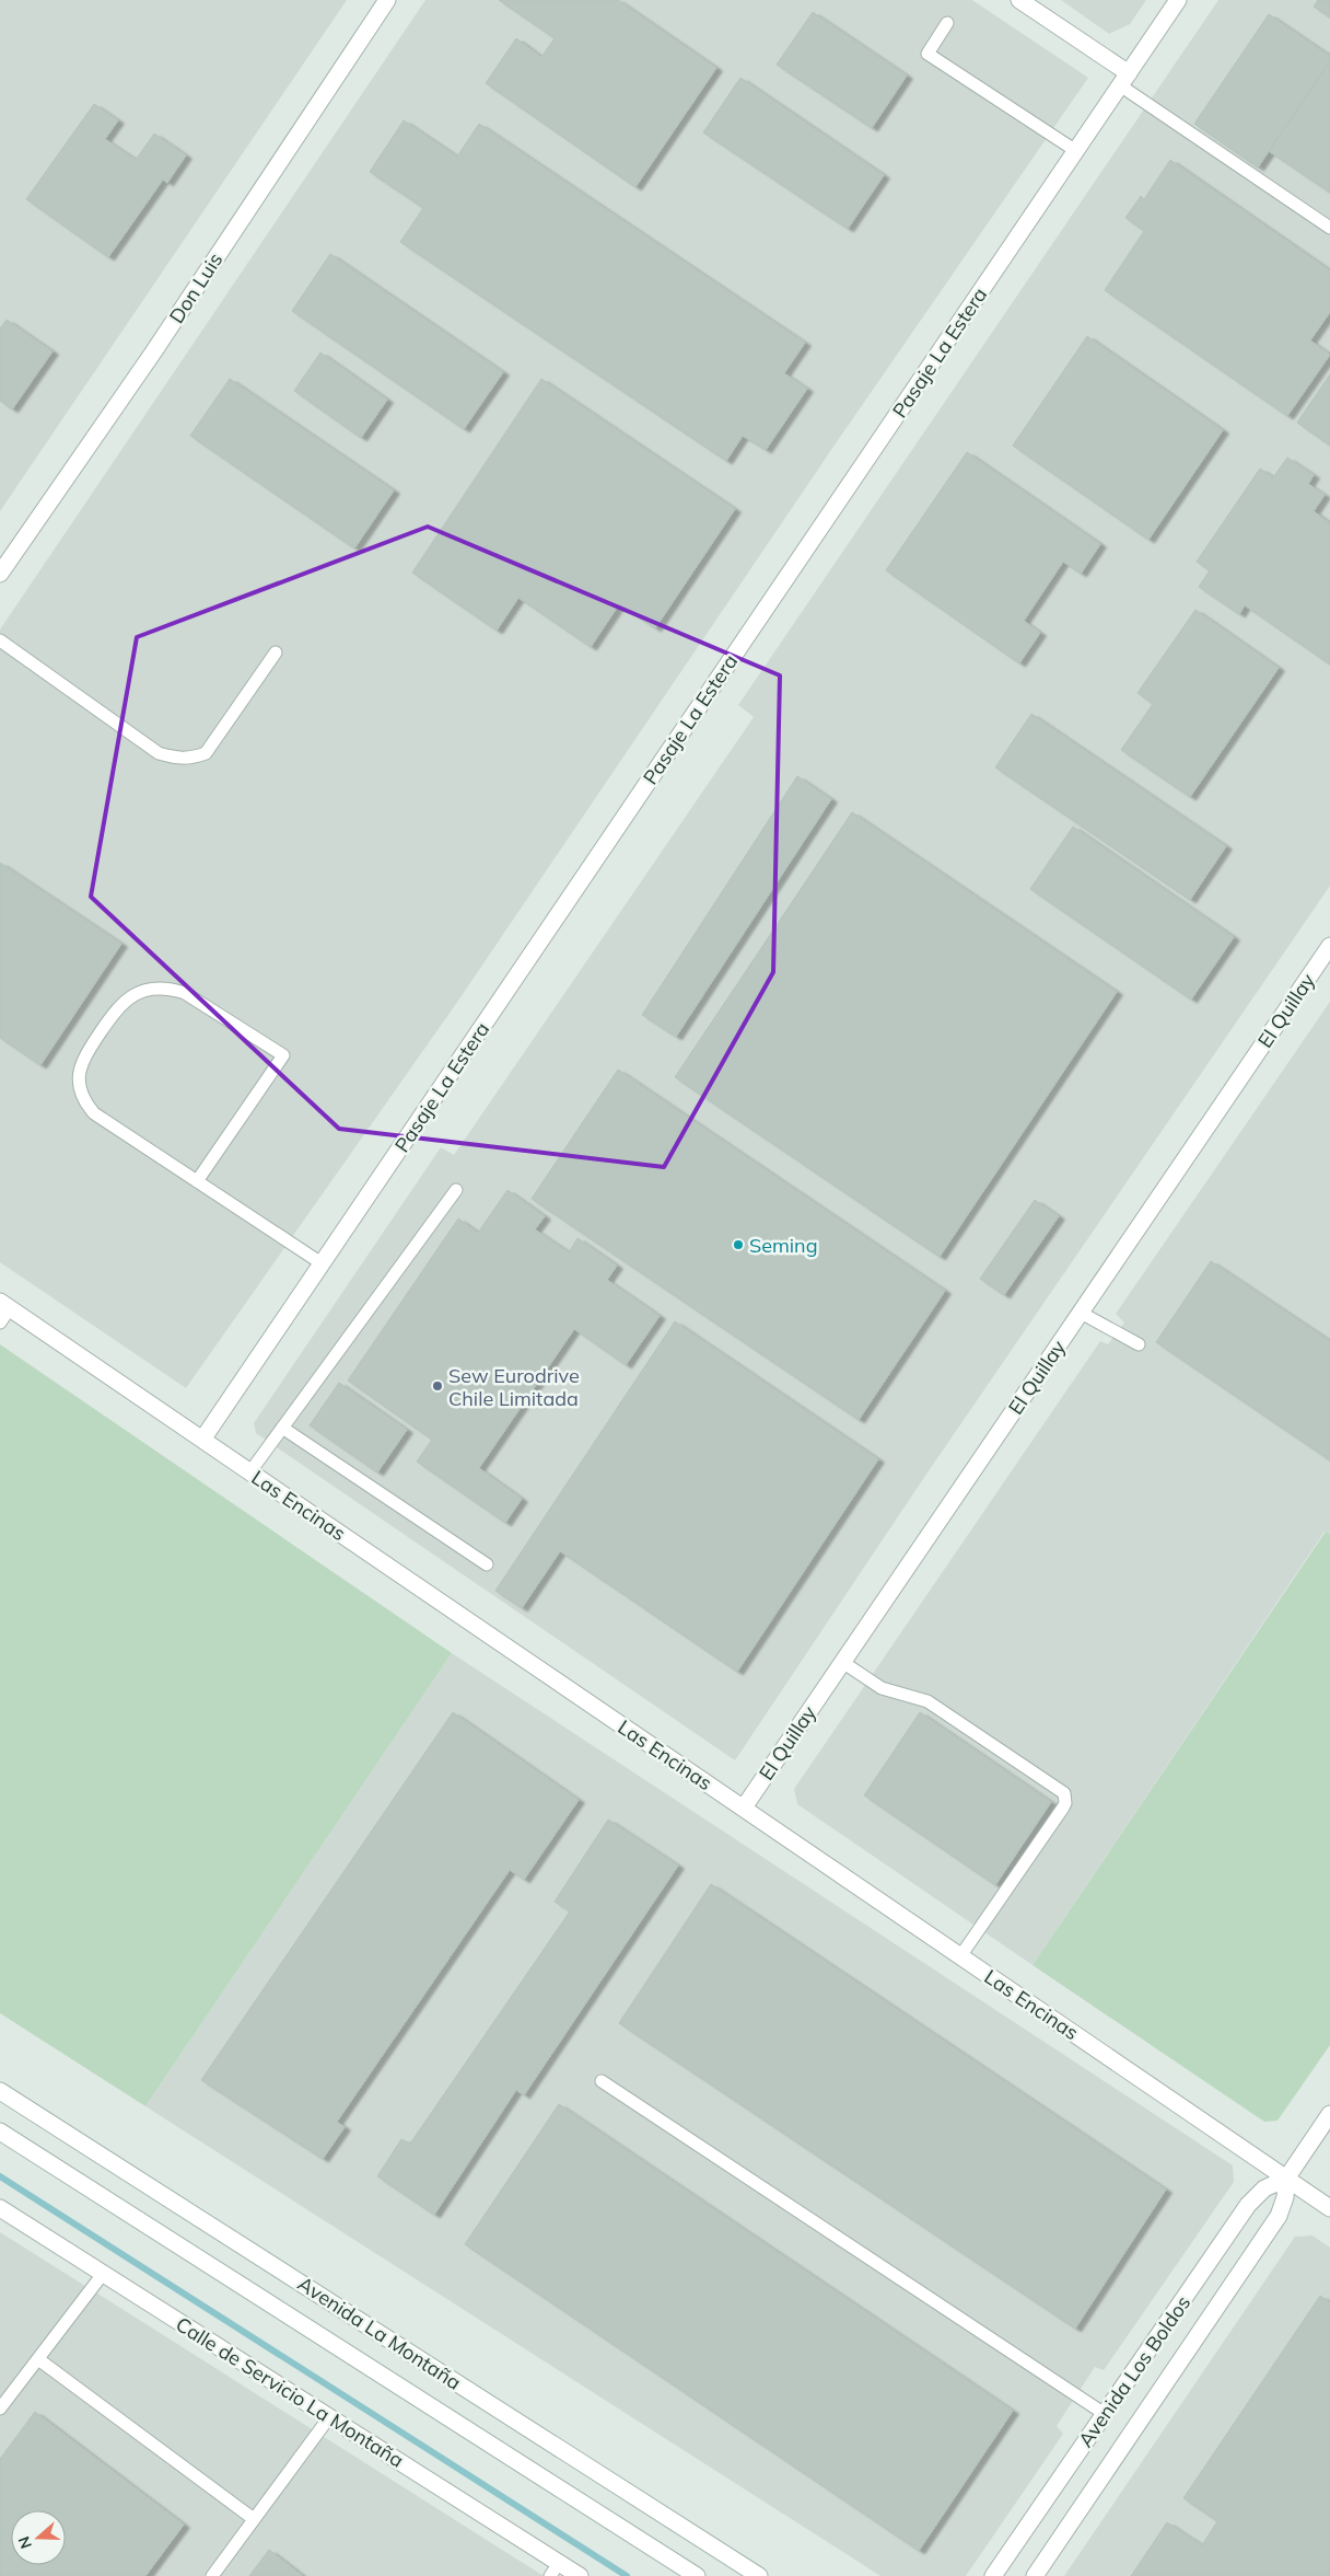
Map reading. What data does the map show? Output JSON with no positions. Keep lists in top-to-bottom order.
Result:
{
  "streets": {
    "street": [
      "Don Luis",
      "Pasaje La Estera",
      "El Quillay",
      "Las Encinas",
      "Avenida La Montaña",
      "Avenida Los Boldos",
      "Calle de Servicio La Montaña"
    ]
  },
  "crossings": [
    ["Pasaje La Estera", "Las Encinas"],
    ["El Quillay", "Las Encinas"],
    ["Las Encinas", "Avenida Los Boldos"]
  ],
  "places": ["Seming", "Sew Eurodrive Chile Limitada"],
  "north": "left"
}
